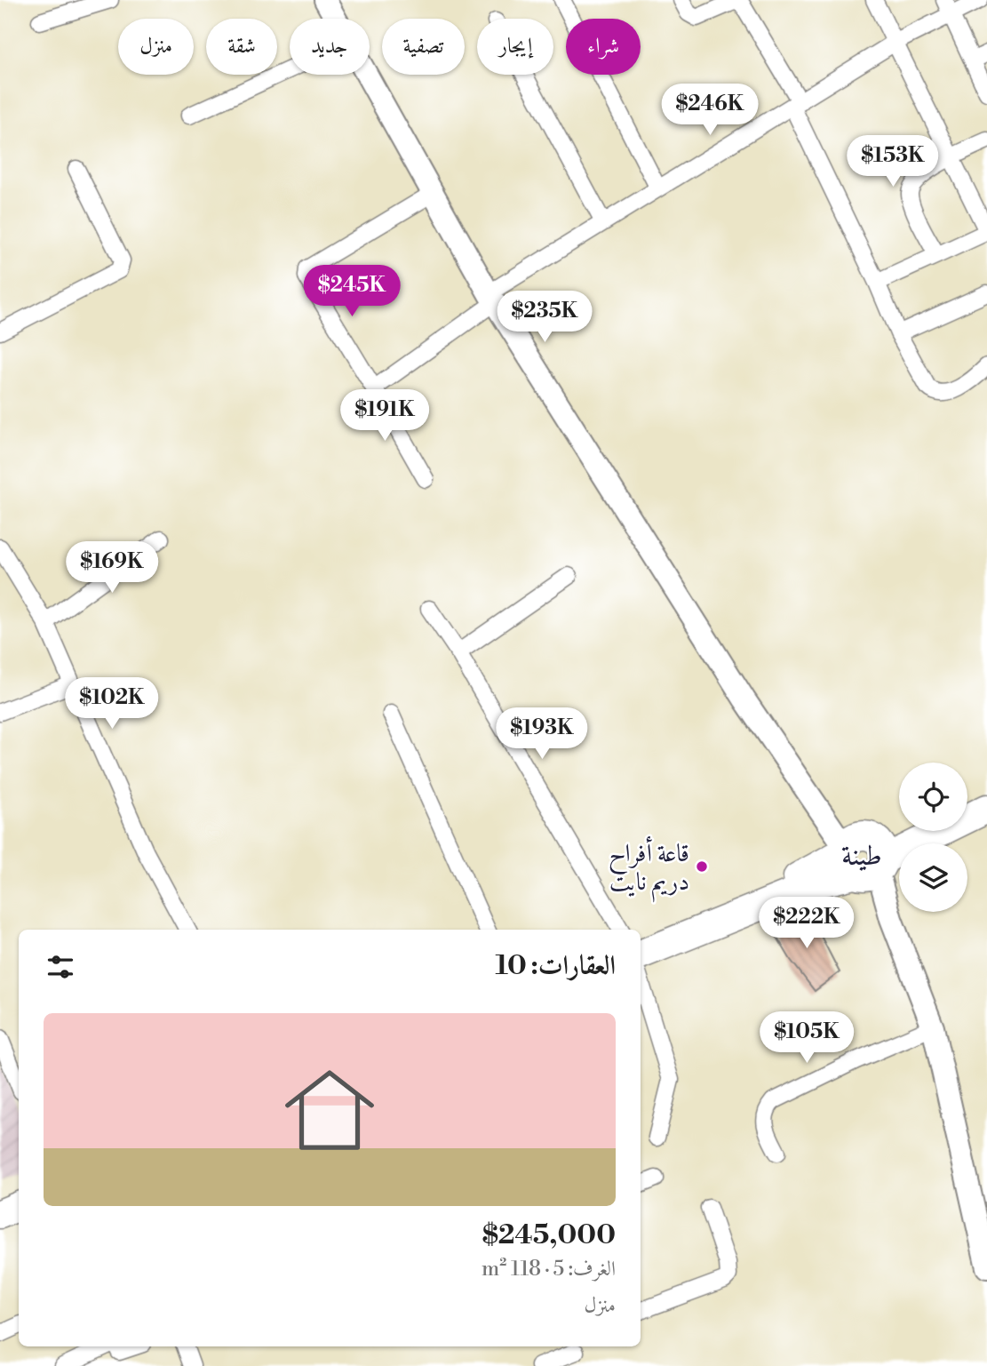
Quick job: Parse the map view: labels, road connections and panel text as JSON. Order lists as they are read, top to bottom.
{
  "districts": ["طينة"],
  "places": ["قاعة أفراح دريم نايت"],
  "page": {
    "chip": [
      "شراء",
      "إيجار",
      "تصفية",
      "جديد",
      "شقة",
      "منزل"
    ],
    "price": [
      "$246K",
      "$153K",
      "$245K",
      "$235K",
      "$191K",
      "$169K",
      "$102K",
      "$193K",
      "$222K",
      "$105K"
    ],
    "heading": "العقارات: 10",
    "list": [
      {
        "name": "$245,000",
        "note": "الغرف: 5 · 118 m² · منزل"
      }
    ]
  }
}
